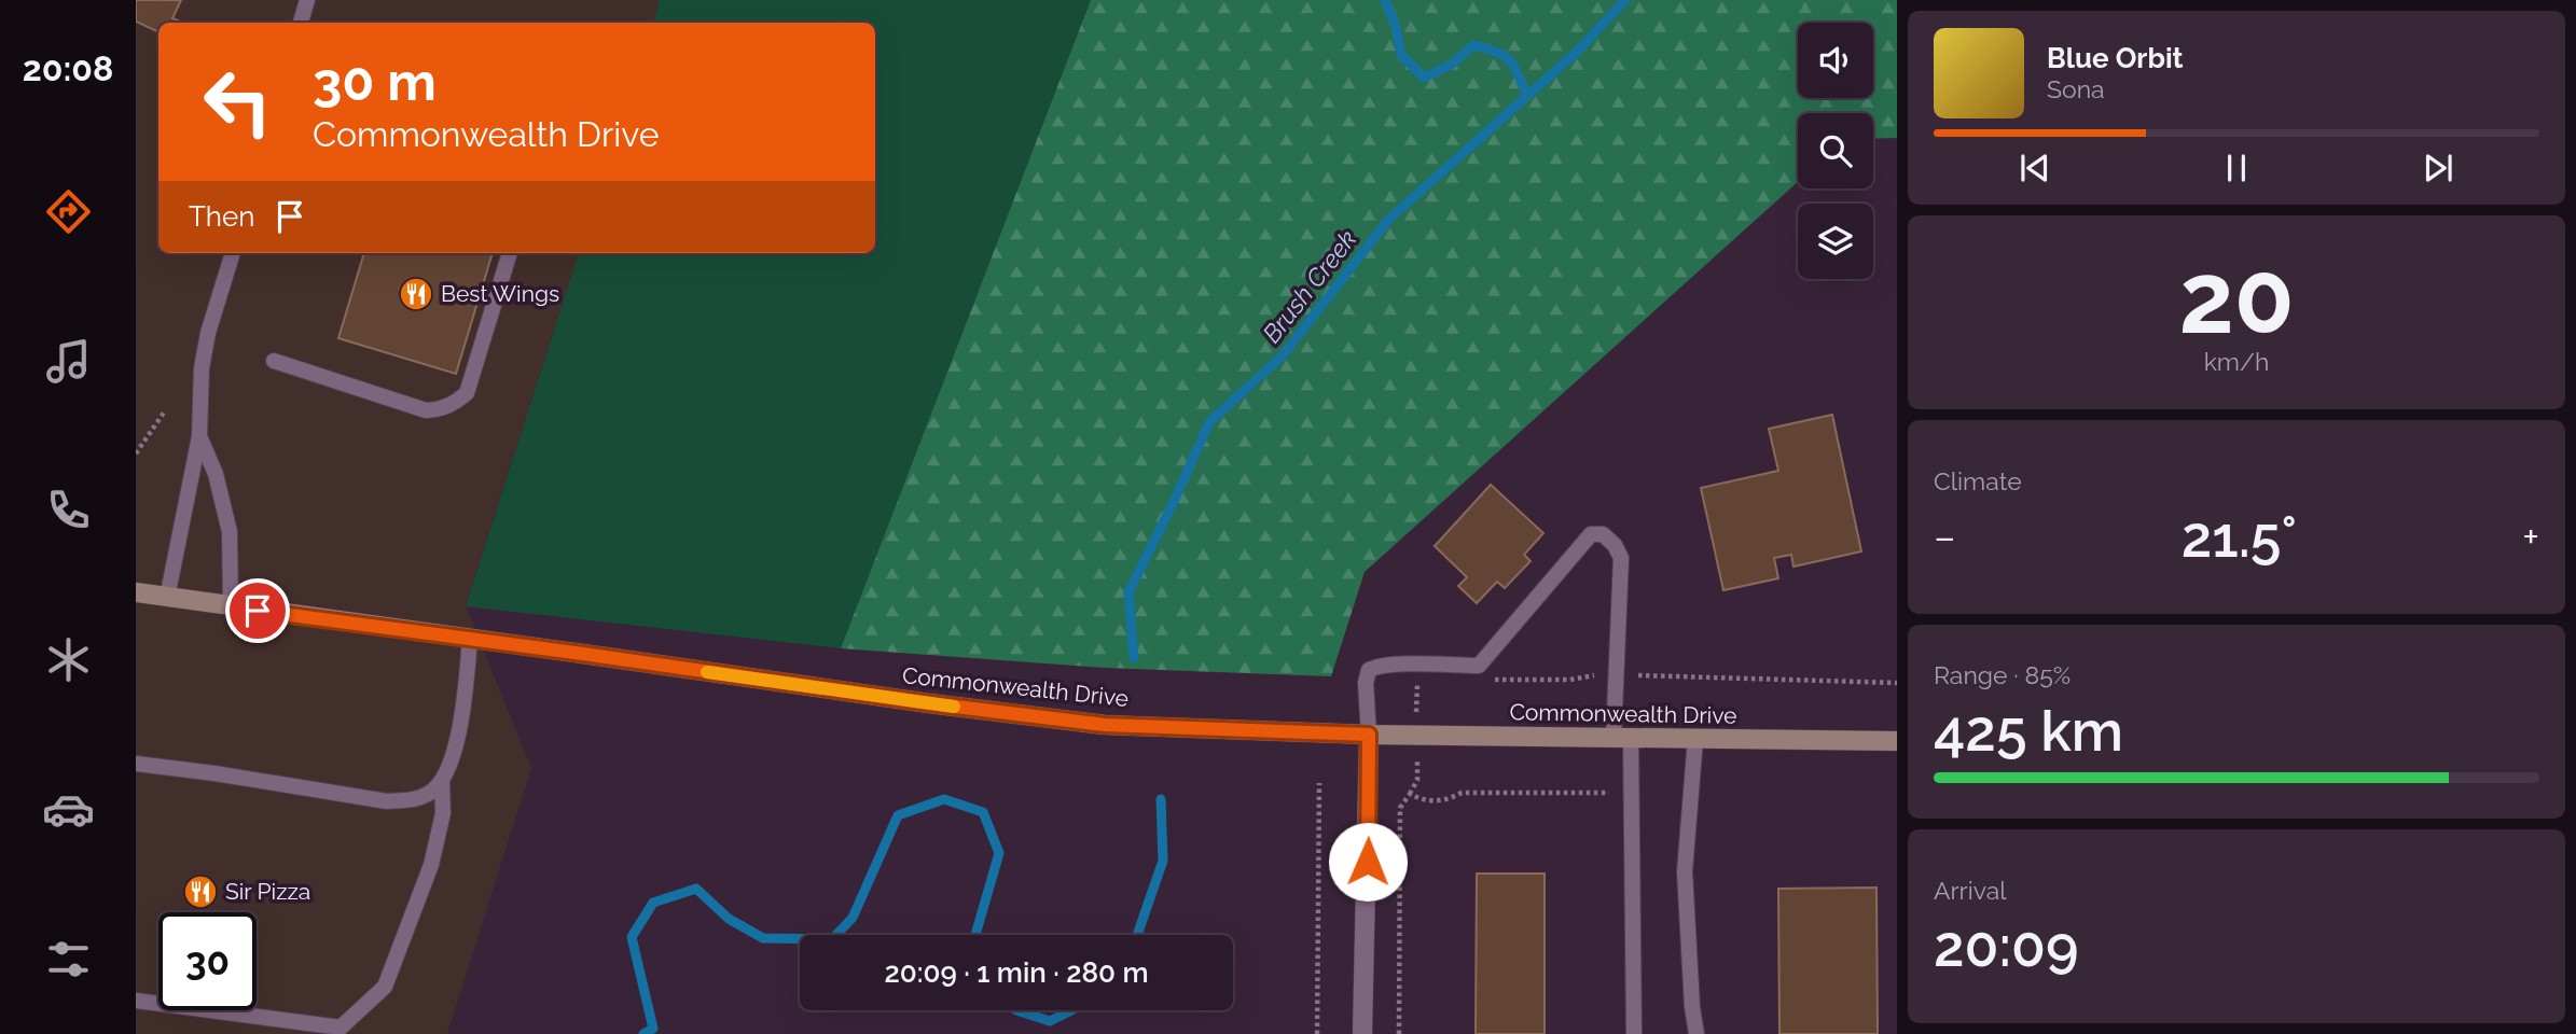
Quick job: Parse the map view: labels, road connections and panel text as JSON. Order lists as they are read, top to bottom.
{
  "streets": {
    "street": ["Commonwealth Drive"]
  },
  "water": ["Brush Creek"],
  "places": {
    "restaurant": ["Best Wings", "Sir Pizza"]
  },
  "page": {
    "tabs": "20:08",
    "turn": ["30 m", "Commonwealth Drive"],
    "song": ["Blue Orbit", "Sona"],
    "then": "Then",
    "tile": [
      ["20", "km/h"],
      "Climate",
      ["Range · 85%", "425 km"],
      ["Arrival", "20:09"]
    ],
    "heat": ["−", "21.5°", "+"],
    "limit": "30",
    "trip": "20:09 · 1 min · 280 m"
  }
}
